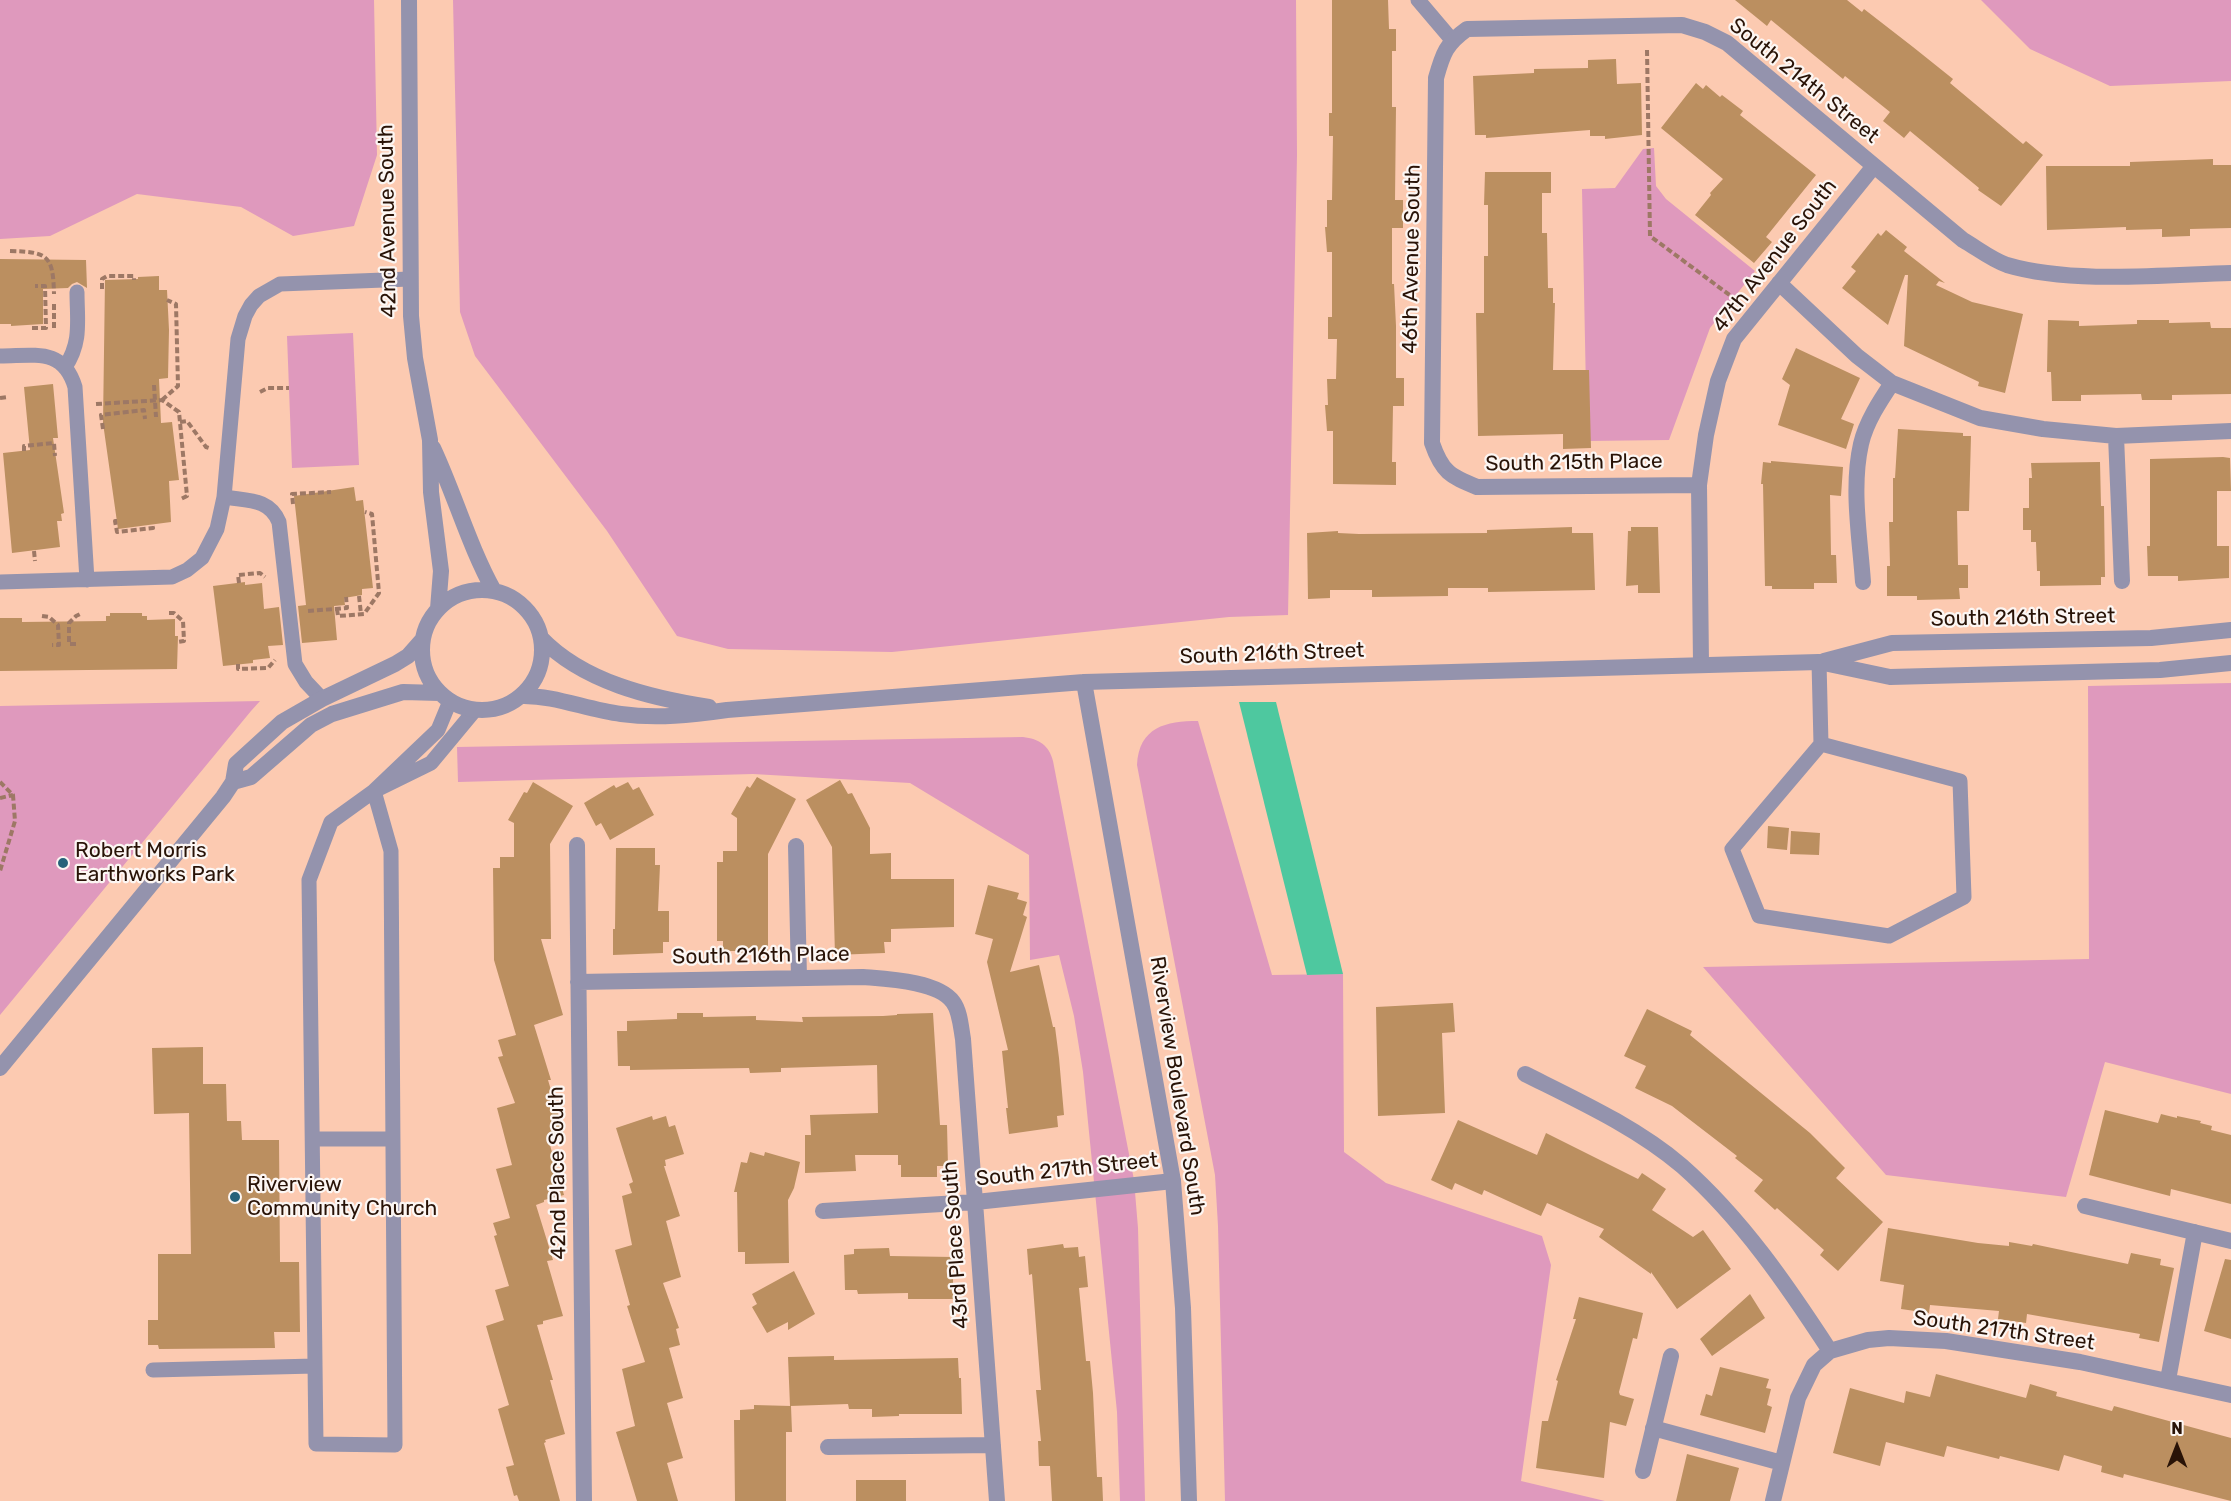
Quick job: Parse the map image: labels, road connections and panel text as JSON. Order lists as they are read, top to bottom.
{
  "streets": {
    "street": [
      "South 214th Street",
      "42nd Avenue South",
      "47th Avenue South",
      "46th Avenue South",
      "South 215th Place",
      "South 216th Street",
      "South 216th Place",
      "Riverview Boulevard South",
      "South 217th Street",
      "42nd Place South",
      "43rd Place South"
    ]
  },
  "crossings": [
    ["South 214th Street", "47th Avenue South"],
    ["South 214th Street", "46th Avenue South"],
    ["42nd Avenue South", "South 216th Street"],
    ["47th Avenue South", "South 215th Place"],
    ["47th Avenue South", "South 216th Street"],
    ["46th Avenue South", "South 215th Place"],
    ["South 216th Street", "Riverview Boulevard South"],
    ["South 216th Place", "42nd Place South"],
    ["South 216th Place", "43rd Place South"],
    ["Riverview Boulevard South", "South 217th Street"],
    ["South 217th Street", "43rd Place South"]
  ],
  "places": ["Robert Morris Earthworks Park", "Riverview Community Church"],
  "north": "top"
}
